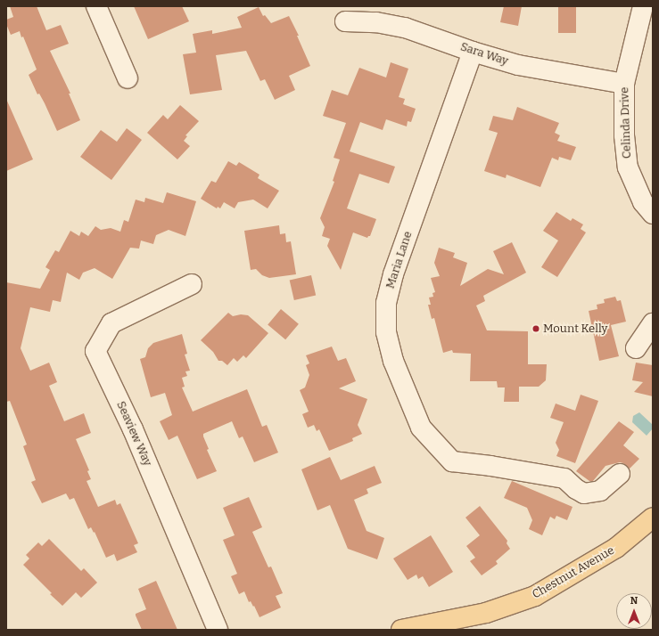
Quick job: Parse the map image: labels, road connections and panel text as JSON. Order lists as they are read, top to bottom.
{
  "streets": {
    "main road": ["Chestnut Avenue"],
    "street": [
      "Sara Way",
      "Celinda Drive",
      "Maria Lane",
      "Seaview Way"
    ]
  },
  "crossings": [
    ["Sara Way", "Celinda Drive"],
    ["Sara Way", "Maria Lane"]
  ],
  "places": ["Mount Kelly"],
  "north": "top"
}
